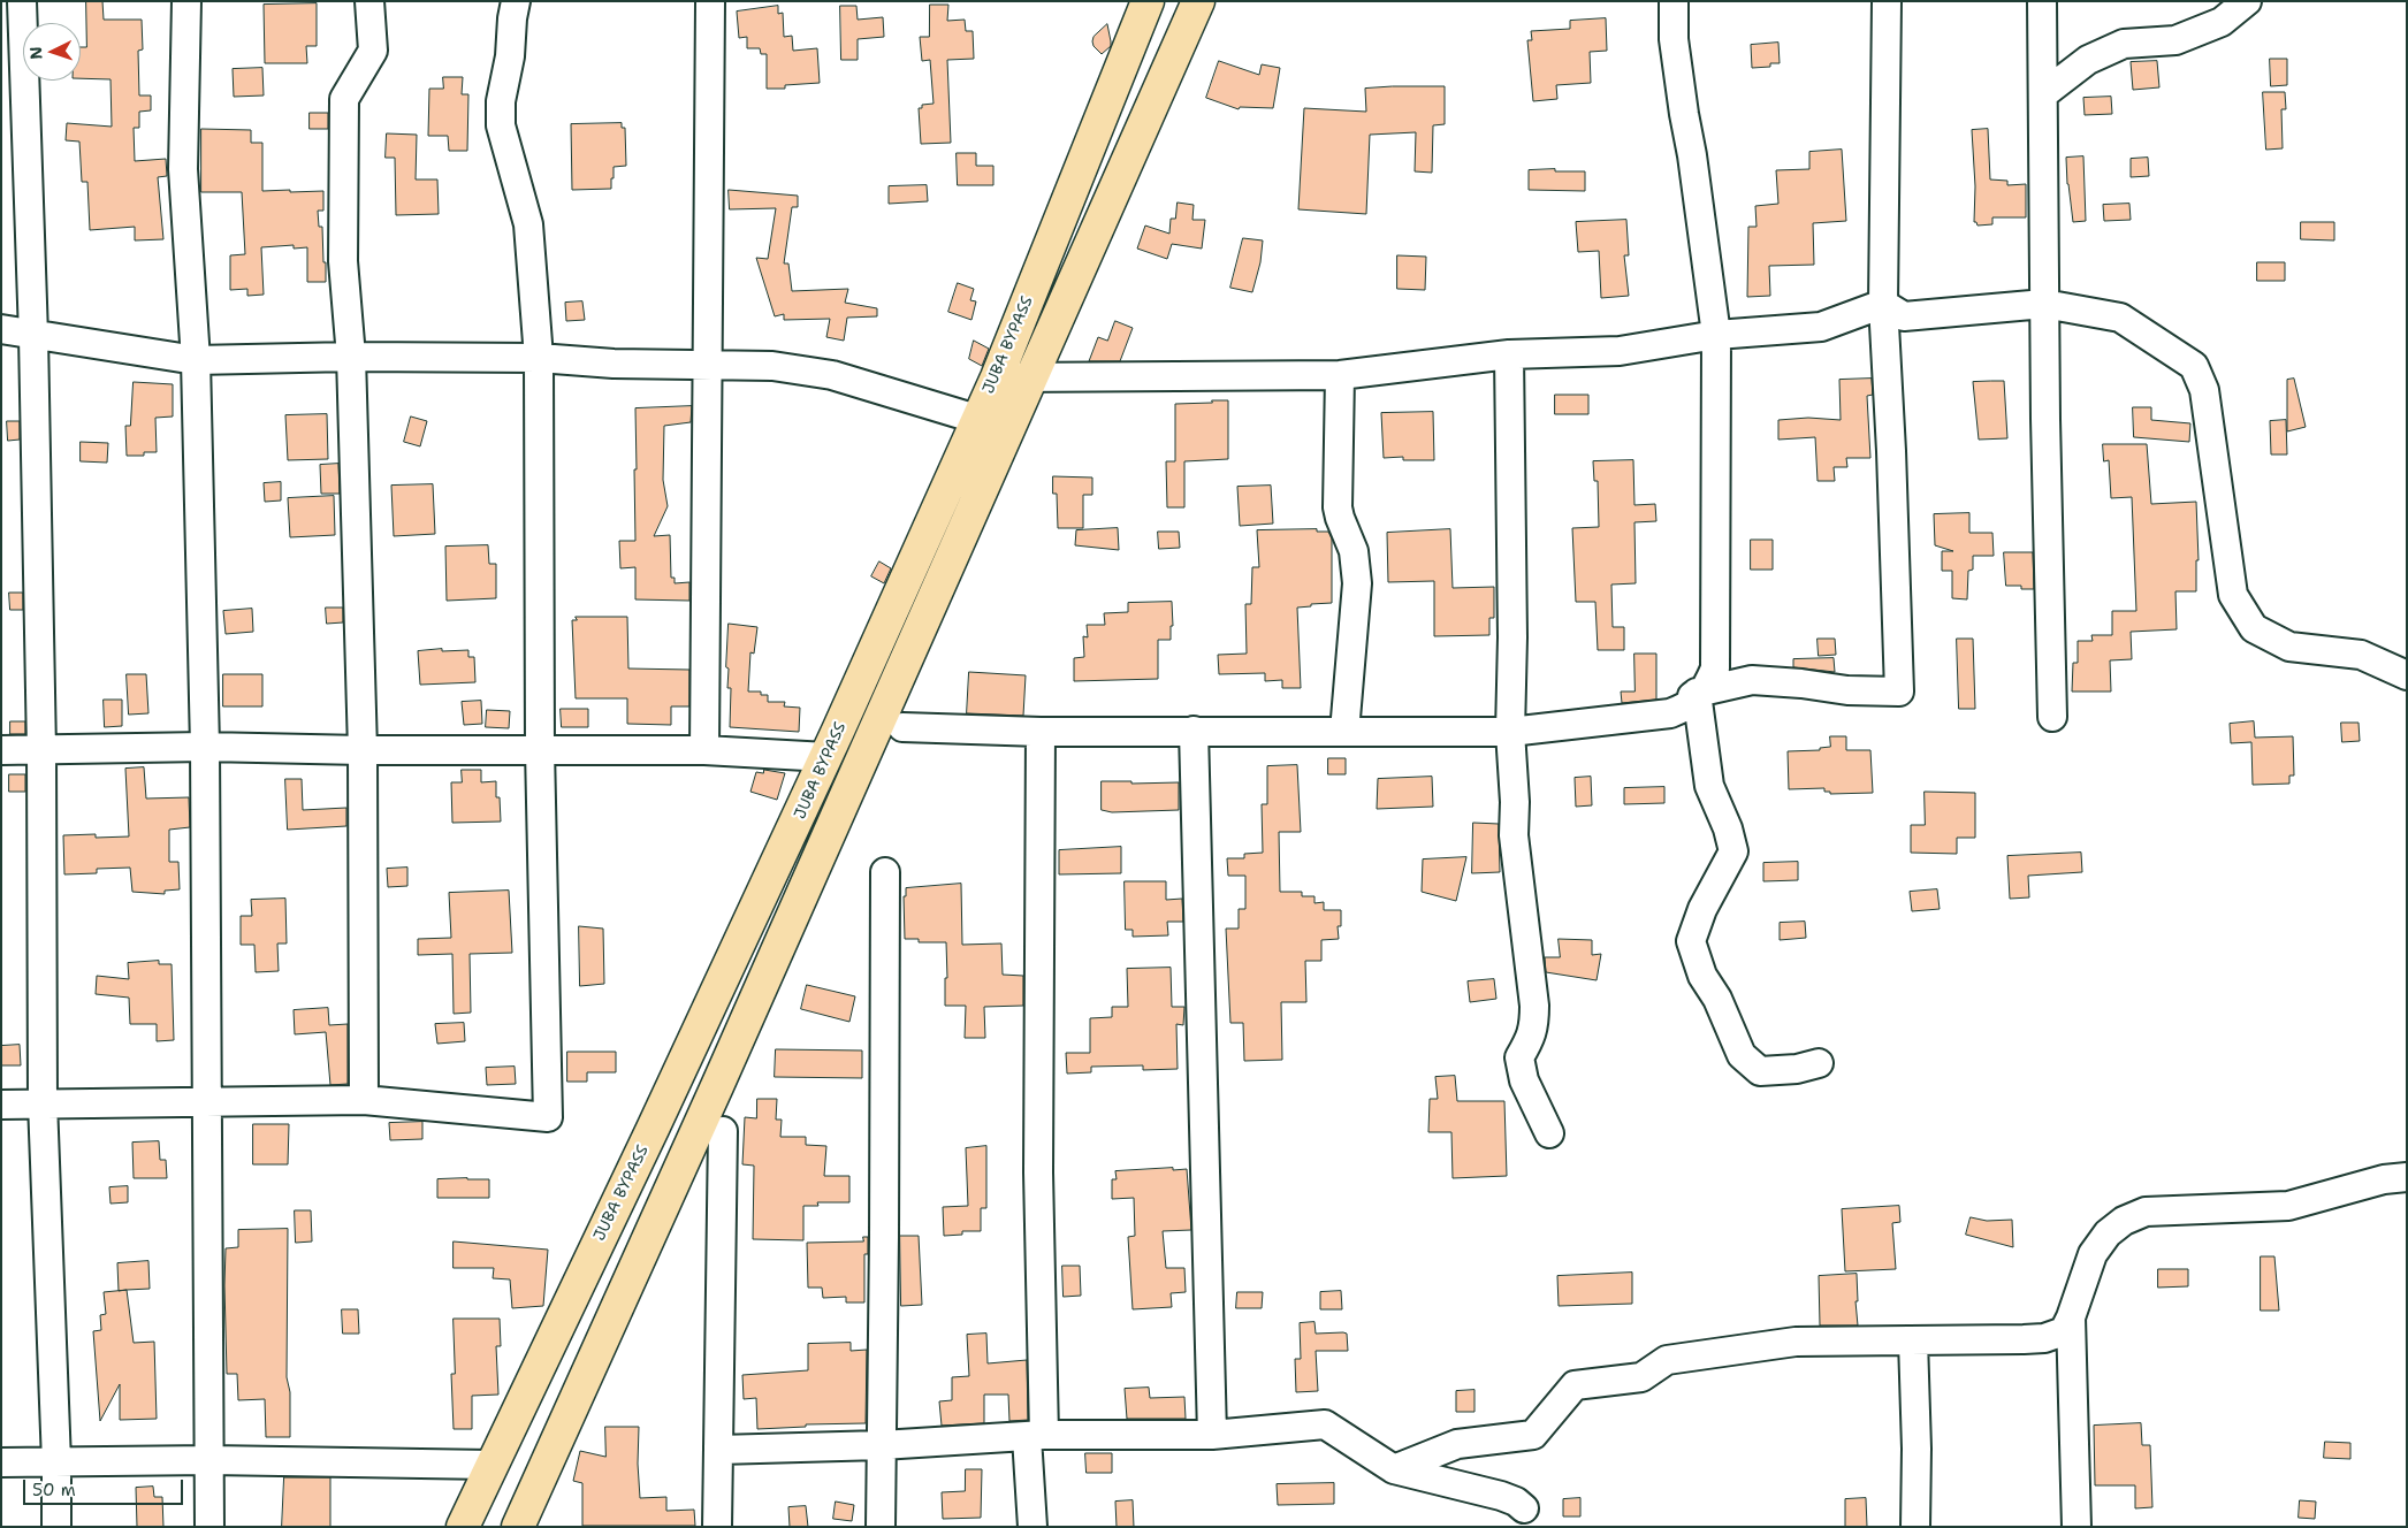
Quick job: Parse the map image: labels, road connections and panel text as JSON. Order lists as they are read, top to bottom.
{
  "streets": {
    "main road": ["JUBA BYPASS"]
  },
  "scale_bar": "50 m",
  "north": "left"
}
